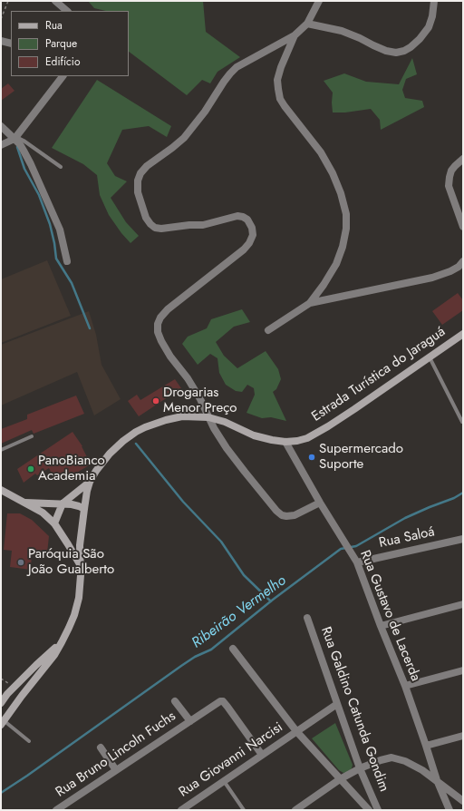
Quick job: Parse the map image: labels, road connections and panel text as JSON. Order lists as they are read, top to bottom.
{
  "streets": {
    "main road": ["Estrada Turística do Jaraguá"],
    "street": [
      "Rua Saloá",
      "Rua Gustavo de Lacerda",
      "Rua Galdino Catunda Gondim",
      "Rua Bruno Lincoln Fuchs",
      "Rua Giovanni Narcisi"
    ]
  },
  "crossings": [
    ["Estrada Turística do Jaraguá", "Rua Gustavo de Lacerda"],
    ["Rua Saloá", "Rua Gustavo de Lacerda"],
    ["Rua Galdino Catunda Gondim", "Rua Giovanni Narcisi"],
    ["Rua Bruno Lincoln Fuchs", "Rua Giovanni Narcisi"]
  ],
  "water": ["Ribeirão Vermelho"],
  "places": [
    "Drogarias Menor Preço",
    "Supermercado Suporte",
    "PanoBianco Academia",
    "Paróquia São João Gualberto"
  ],
  "legend": ["Rua", "Parque", "Edifício"]
}
